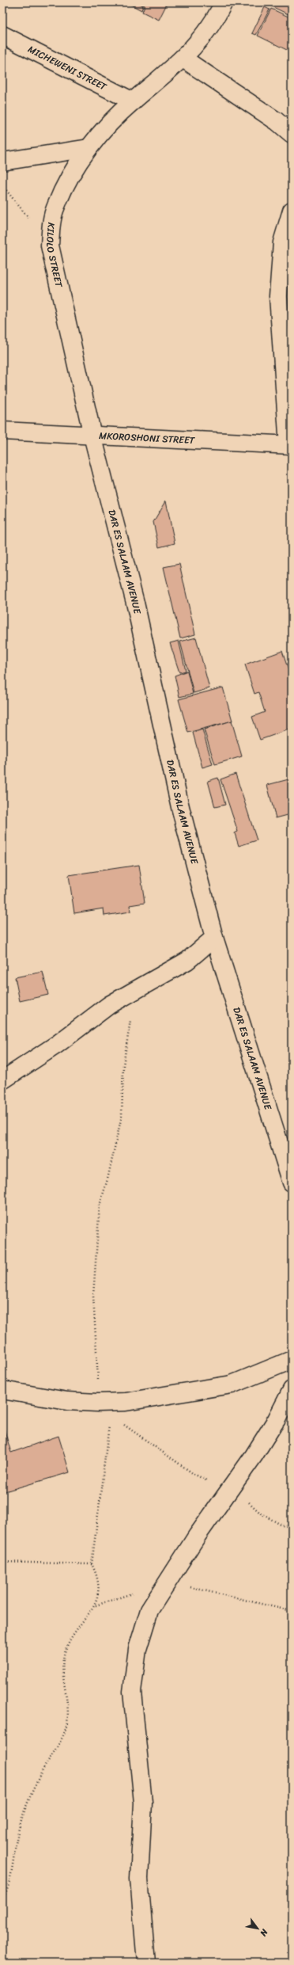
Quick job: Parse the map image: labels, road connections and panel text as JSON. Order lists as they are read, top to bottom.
{
  "streets": {
    "street": [
      "MICHEWENI STREET",
      "KILOLO STREET",
      "MKOROSHONI STREET",
      "DAR ES SALAAM AVENUE"
    ]
  },
  "crossings": [
    ["MICHEWENI STREET", "KILOLO STREET"],
    ["KILOLO STREET", "MKOROSHONI STREET"],
    ["KILOLO STREET", "DAR ES SALAAM AVENUE"],
    ["MKOROSHONI STREET", "DAR ES SALAAM AVENUE"]
  ],
  "north": "bottom right"
}
